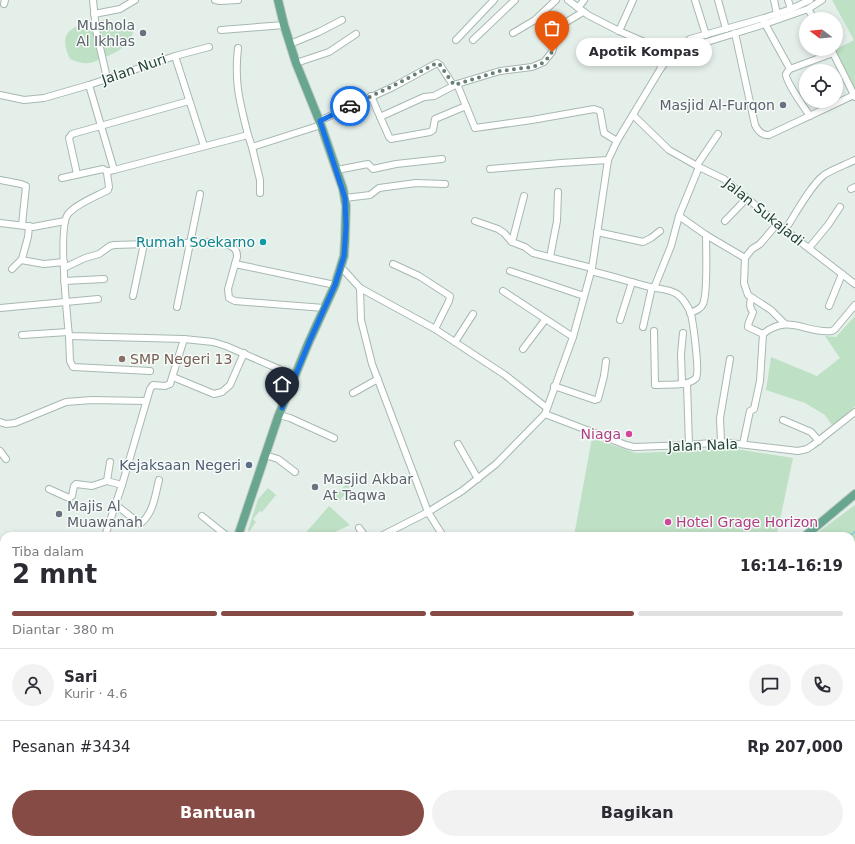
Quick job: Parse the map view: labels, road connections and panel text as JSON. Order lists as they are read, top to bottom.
{
  "streets": {
    "street": ["Jalan Nuri", "Jalan Sukajadi", "Jalan Nala"]
  },
  "places": [
    "Mushola Al Ikhlas",
    "Apotik Kompas",
    "Masjid Al-Furqon",
    "Rumah Soekarno",
    "SMP Negeri 13",
    "Niaga",
    "Kejaksaan Negeri",
    "Masjid Akbar At Taqwa",
    "Majis Al Muawanah",
    "Hotel Grage Horizon"
  ],
  "north": "left",
  "page": {
    "bubble": "Apotik Kompas",
    "heading": ["2 mnt", "Tiba dalam", "16:14–16:19"],
    "panel": [
      "Sari",
      "Kurir · 4.6",
      "Pesanan #3434",
      "Rp 207,000"
    ],
    "bar": "Diantar · 380 m",
    "buttons": ["Bantuan", "Bagikan"]
  }
}
